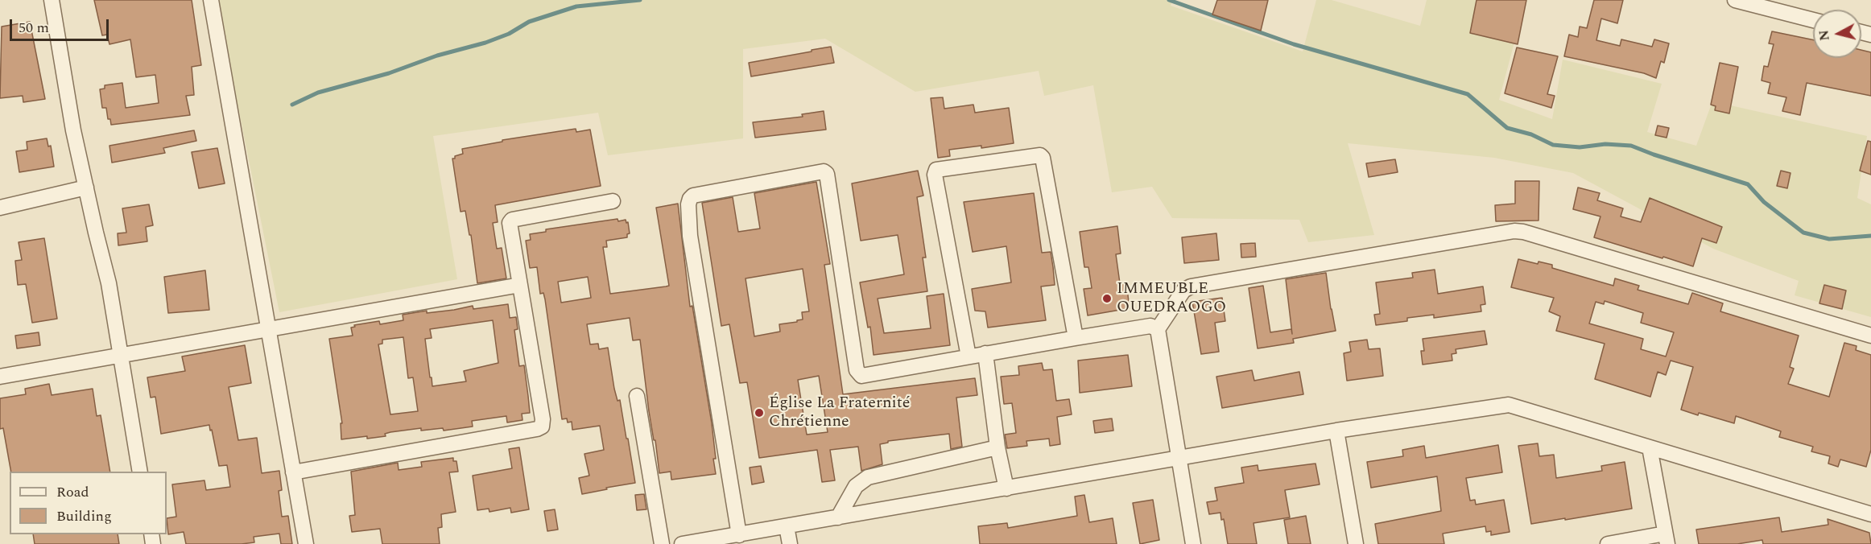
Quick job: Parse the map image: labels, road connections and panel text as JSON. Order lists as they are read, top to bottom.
{
  "places": ["IMMEUBLE OUEDRAOGO", "Église La Fraternité Chrétienne"],
  "legend": ["Road", "Building"],
  "scale_bar": "50 m",
  "north": "left"
}
